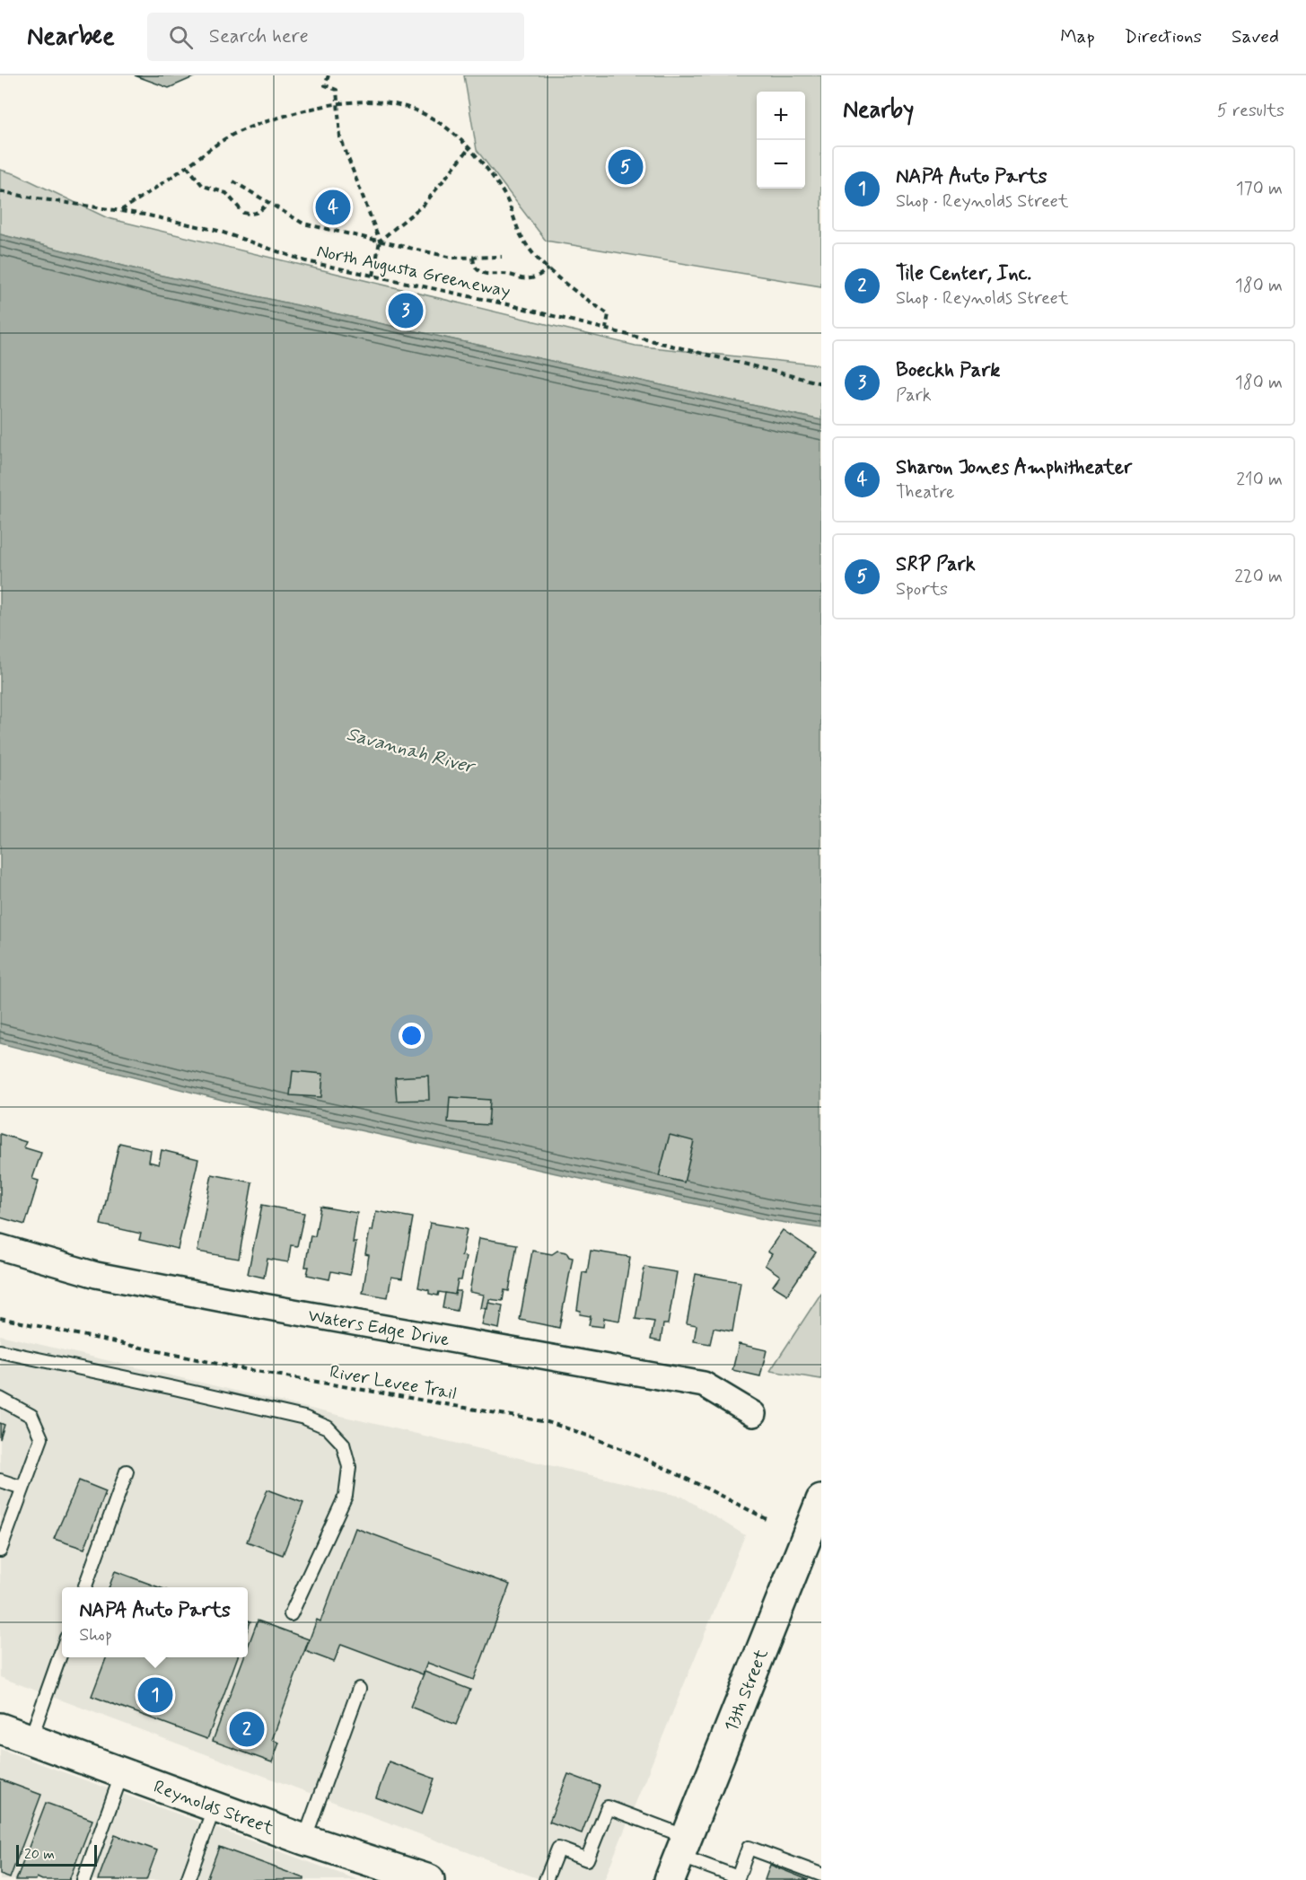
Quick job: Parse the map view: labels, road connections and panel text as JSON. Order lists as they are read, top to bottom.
{
  "streets": {
    "main road": ["13th Street", "Reynolds Street"],
    "street": ["Waters Edge Drive"],
    "path": ["North Augusta Greeneway", "River Levee Trail"]
  },
  "water": ["Savannah River"],
  "scale_bar": "20 m",
  "page": {
    "header": "Nearbee",
    "search": "Search here",
    "nav": ["Map", "Directions", "Saved"],
    "heading": ["Nearby", "5 results"],
    "map_buttons": ["+", "−"],
    "list": [
      {
        "mark": "1",
        "name": "NAPA Auto Parts",
        "note": "Shop · Reynolds Street",
        "value": "170 m"
      },
      {
        "mark": "2",
        "name": "Tile Center, Inc.",
        "note": "Shop · Reynolds Street",
        "value": "180 m"
      },
      {
        "mark": "3",
        "name": "Boeckh Park",
        "note": "Park",
        "value": "180 m"
      },
      {
        "mark": "4",
        "name": "Sharon Jones Amphitheater",
        "note": "Theatre",
        "value": "210 m"
      },
      {
        "mark": "5",
        "name": "SRP Park",
        "note": "Sports",
        "value": "220 m"
      }
    ],
    "pins": [
      "5",
      "4",
      "3",
      "1",
      "2"
    ],
    "popup": ["NAPA Auto Parts", "Shop"],
    "scale": "20 m"
  }
}
